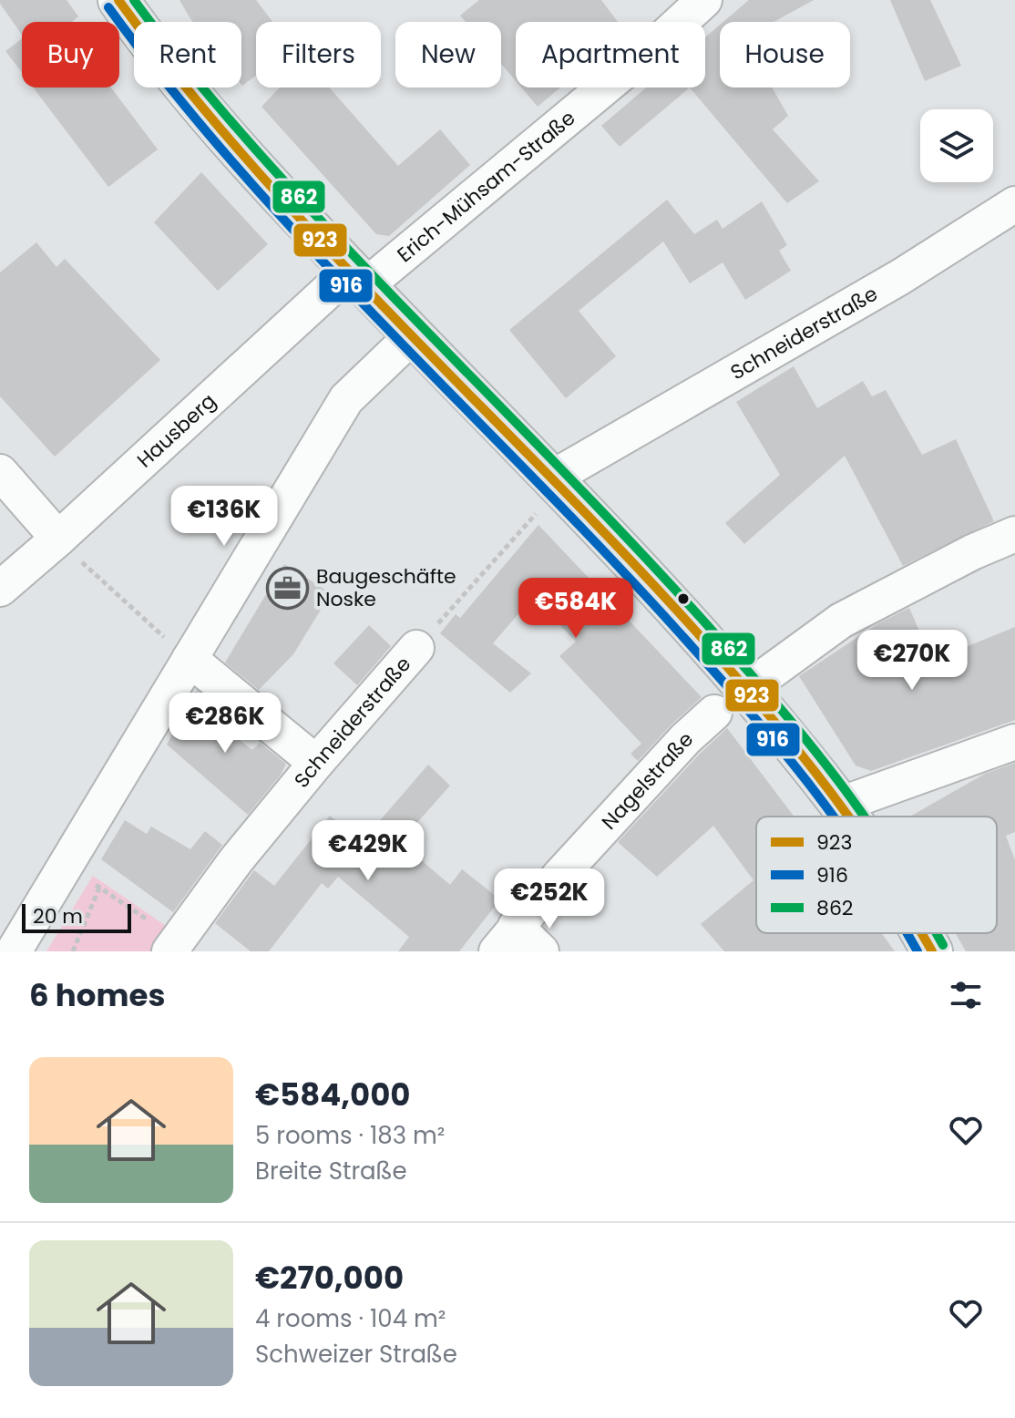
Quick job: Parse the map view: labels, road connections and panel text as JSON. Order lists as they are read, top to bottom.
{
  "streets": {
    "street": [
      "Erich-Mühsam-Straße",
      "Schneiderstraße",
      "Hausberg",
      "Nagelstraße"
    ]
  },
  "crossings": [
    ["Erich-Mühsam-Straße", "Hausberg"]
  ],
  "places": {
    "office": ["Baugeschäfte Noske"]
  },
  "lines": ["transit line 923", "transit line 862", "transit line 916"],
  "legend": ["923", "916", "862"],
  "scale_bar": "20 m",
  "page": {
    "chip": [
      "Buy",
      "Rent",
      "Filters",
      "New",
      "Apartment",
      "House"
    ],
    "price": [
      "€136K",
      "€584K",
      "€270K",
      "€286K",
      "€429K",
      "€252K"
    ],
    "scale": "20 m",
    "heading": "6 homes",
    "list": [
      {
        "name": "€584,000",
        "note": "5 rooms · 183 m² · Breite Straße"
      },
      {
        "name": "€270,000",
        "note": "4 rooms · 104 m² · Schweizer Straße"
      }
    ]
  }
}
